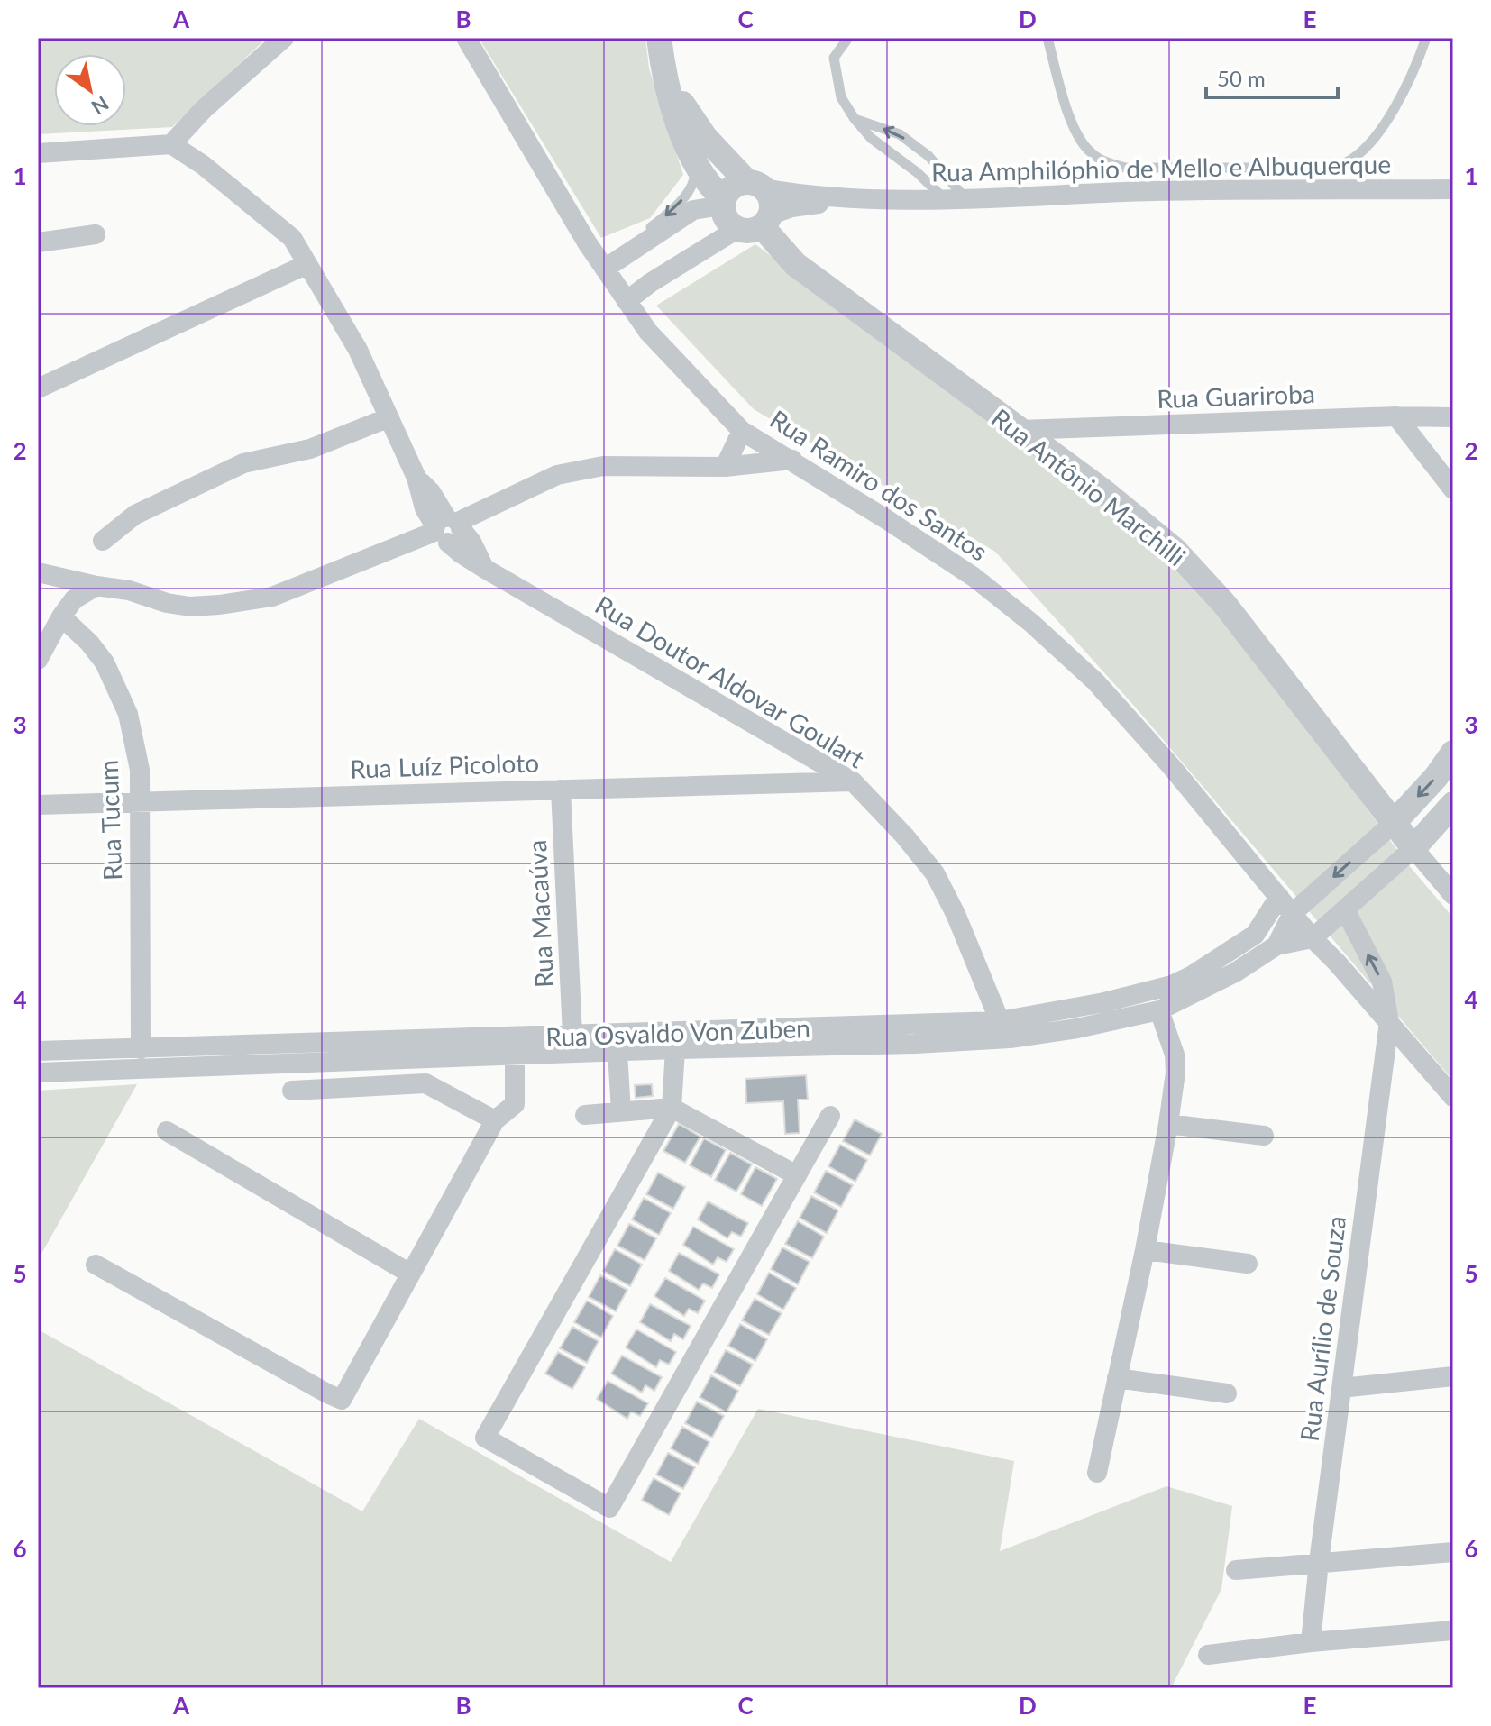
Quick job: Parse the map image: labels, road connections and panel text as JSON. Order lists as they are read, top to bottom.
{
  "streets": {
    "street": [
      "Rua Amphilóphio de Mello e Albuquerque",
      "Rua Guariroba",
      "Rua Ramiro dos Santos",
      "Rua Antônio Marchilli",
      "Rua Doutor Aldovar Goulart",
      "Rua Luíz Picoloto",
      "Rua Tucum",
      "Rua Macaúva",
      "Rua Osvaldo Von Zuben",
      "Rua Aurílio de Souza"
    ]
  },
  "crossings": [
    ["Rua Amphilóphio de Mello e Albuquerque", "Rua Ramiro dos Santos"],
    ["Rua Amphilóphio de Mello e Albuquerque", "Rua Antônio Marchilli"],
    ["Rua Guariroba", "Rua Antônio Marchilli"],
    ["Rua Ramiro dos Santos", "Rua Osvaldo Von Zuben"],
    ["Rua Ramiro dos Santos", "Rua Aurílio de Souza"],
    ["Rua Doutor Aldovar Goulart", "Rua Luíz Picoloto"],
    ["Rua Doutor Aldovar Goulart", "Rua Osvaldo Von Zuben"],
    ["Rua Luíz Picoloto", "Rua Tucum"],
    ["Rua Luíz Picoloto", "Rua Macaúva"],
    ["Rua Tucum", "Rua Osvaldo Von Zuben"],
    ["Rua Macaúva", "Rua Osvaldo Von Zuben"]
  ],
  "scale_bar": "50 m",
  "north": "bottom right",
  "grid": {
    "columns": [
      "A",
      "B",
      "C",
      "D",
      "E"
    ],
    "rows": [
      "1",
      "2",
      "3",
      "4",
      "5",
      "6"
    ]
  }
}
